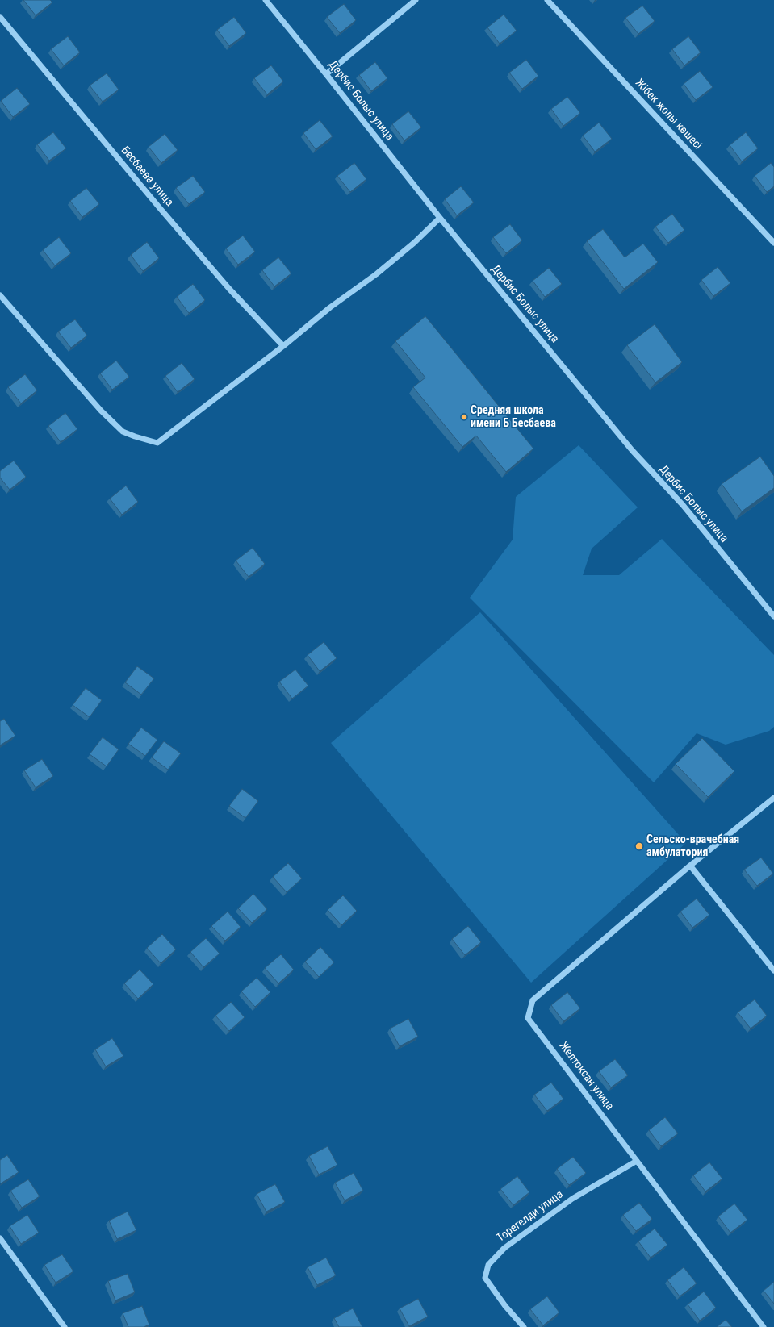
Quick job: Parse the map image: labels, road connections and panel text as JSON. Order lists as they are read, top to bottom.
{
  "streets": {
    "street": [
      "Дербис Болыс улица",
      "Жібек жолы көшесі",
      "Бесбаева улица",
      "Желтоксан улица",
      "Торегелди улица"
    ]
  },
  "crossings": [
    ["Желтоксан улица", "Торегелди улица"]
  ],
  "places": ["Средняя школа имени Б Бесбаева", "Сельско-врачебная амбулатория"]
}
